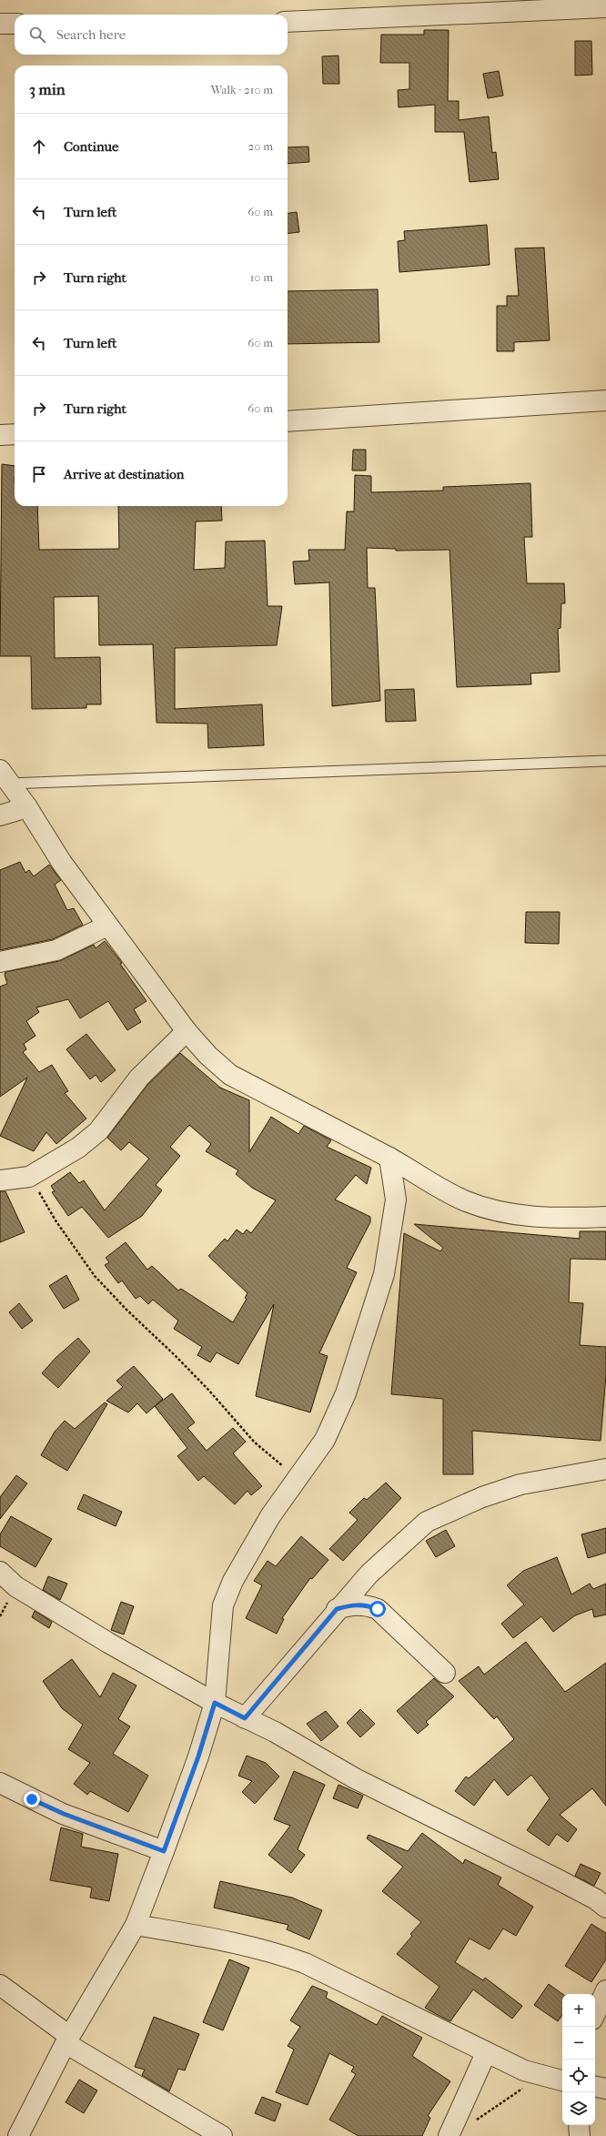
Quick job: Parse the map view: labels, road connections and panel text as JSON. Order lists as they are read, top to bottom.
{
  "page": {
    "search": "Search here",
    "heading": ["3 min", "Walk · 210 m"],
    "list": [
      ["Continue", "20 m"],
      ["Turn left", "60 m"],
      ["Turn right", "10 m"],
      ["Turn left", "60 m"],
      ["Turn right", "60 m"],
      "Arrive at destination"
    ],
    "map_buttons": ["+", "−"]
  }
}
